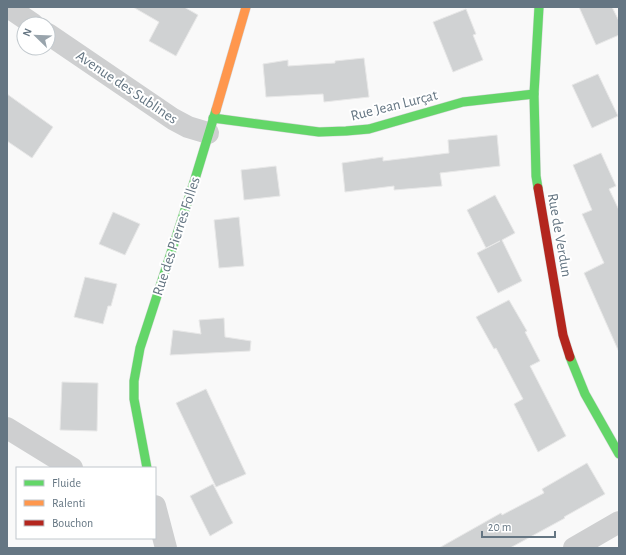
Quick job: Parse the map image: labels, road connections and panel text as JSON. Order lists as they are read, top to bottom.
{
  "streets": {
    "street": [
      "Avenue des Sublines",
      "Rue Jean Lurçat",
      "Rue de Verdun",
      "Rue des Pierres Folles"
    ]
  },
  "crossings": [
    ["Avenue des Sublines", "Rue Jean Lurçat"],
    ["Avenue des Sublines", "Rue des Pierres Folles"],
    ["Rue Jean Lurçat", "Rue de Verdun"],
    ["Rue Jean Lurçat", "Rue des Pierres Folles"]
  ],
  "legend": ["Fluide", "Ralenti", "Bouchon"],
  "scale_bar": "20 m",
  "north": "top left"
}
